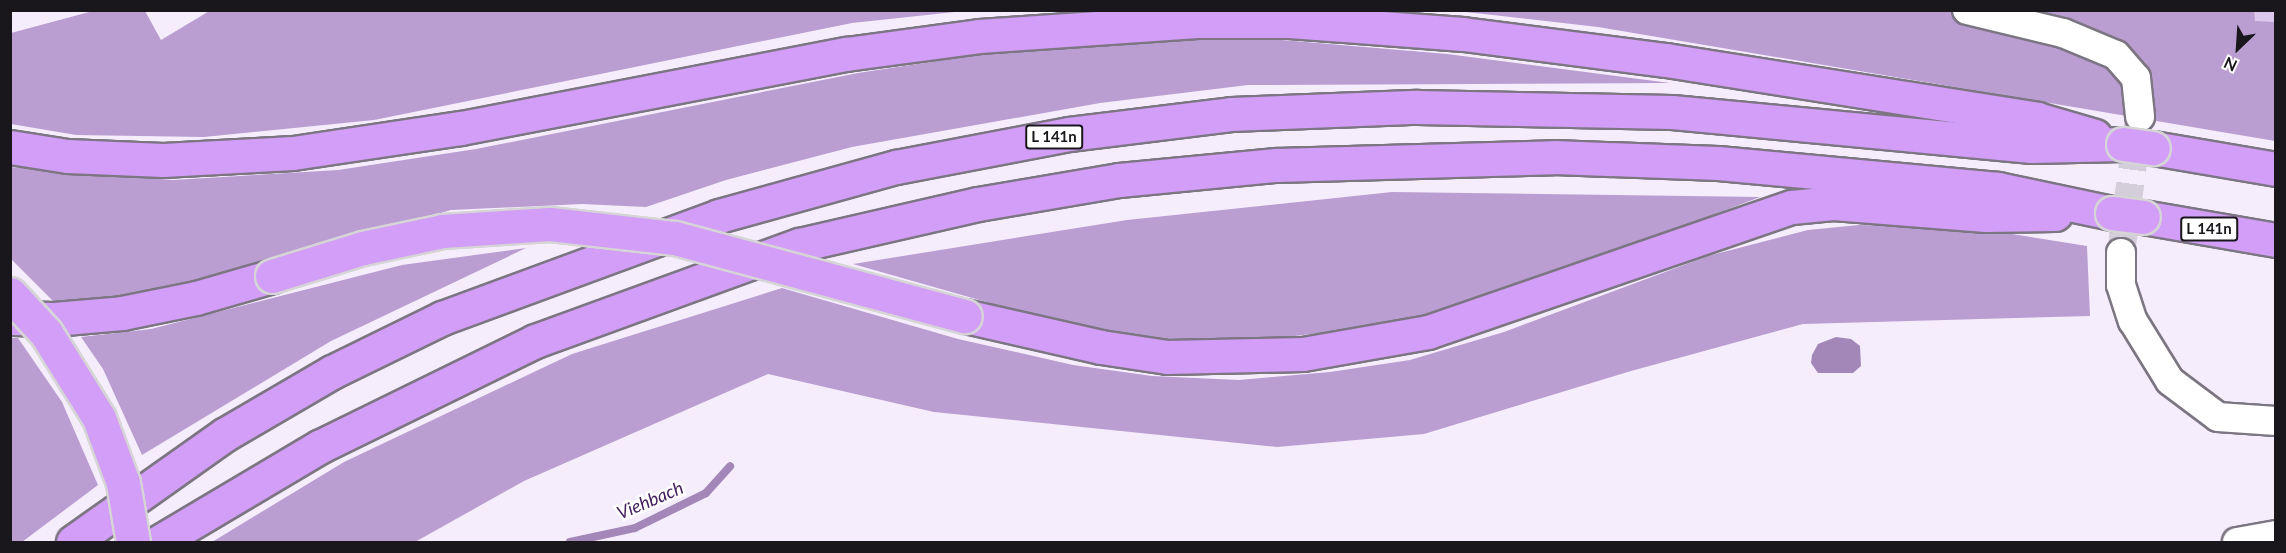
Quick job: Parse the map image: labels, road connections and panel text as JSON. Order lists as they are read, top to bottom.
{
  "streets": {
    "highway": ["L 141n"]
  },
  "water": ["Viehbach"],
  "north": "bottom left"
}
